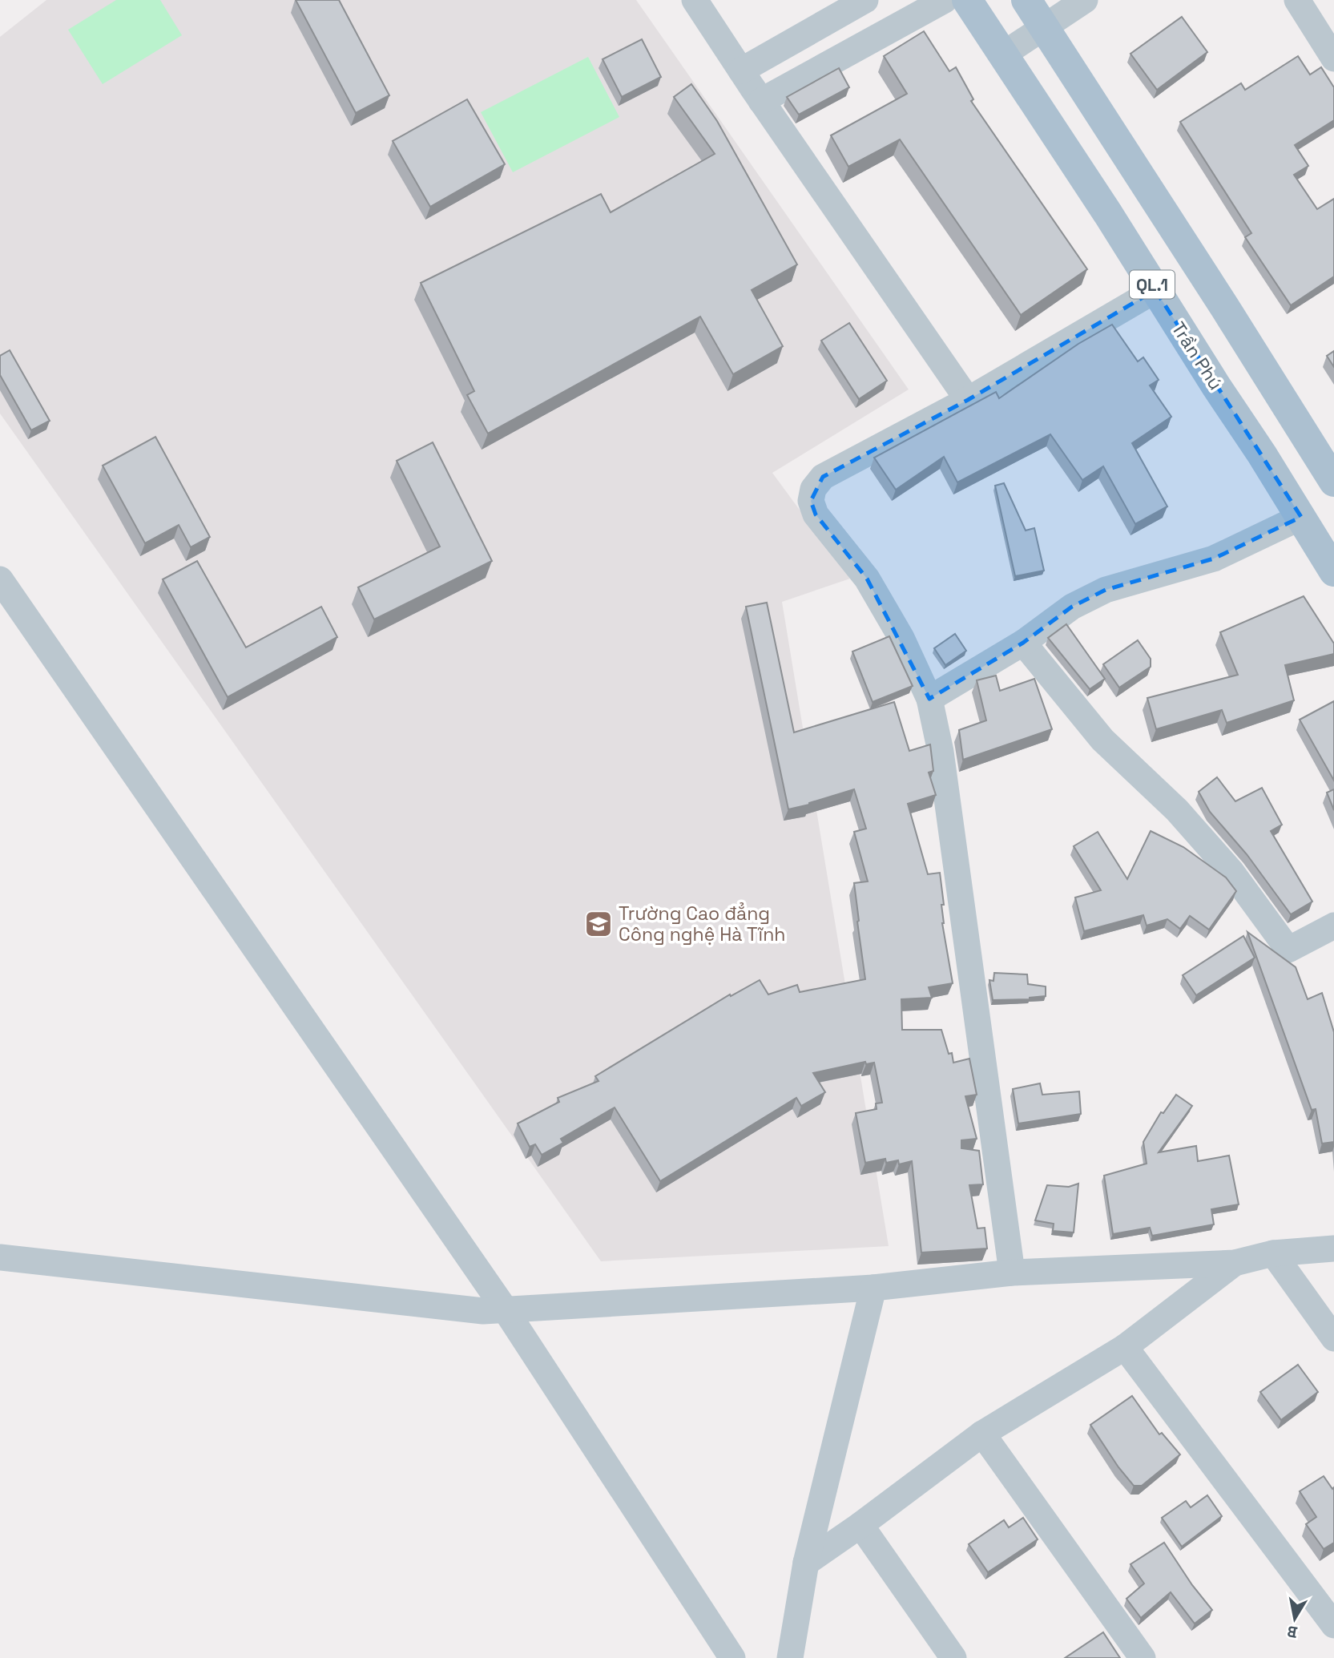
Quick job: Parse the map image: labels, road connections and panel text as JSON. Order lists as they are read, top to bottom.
{
  "streets": {
    "main road": ["QL.1", "Trần Phú"]
  },
  "places": {
    "school or university": ["Trường Cao đẳng Công nghệ Hà Tĩnh"]
  },
  "north": "bottom"
}
